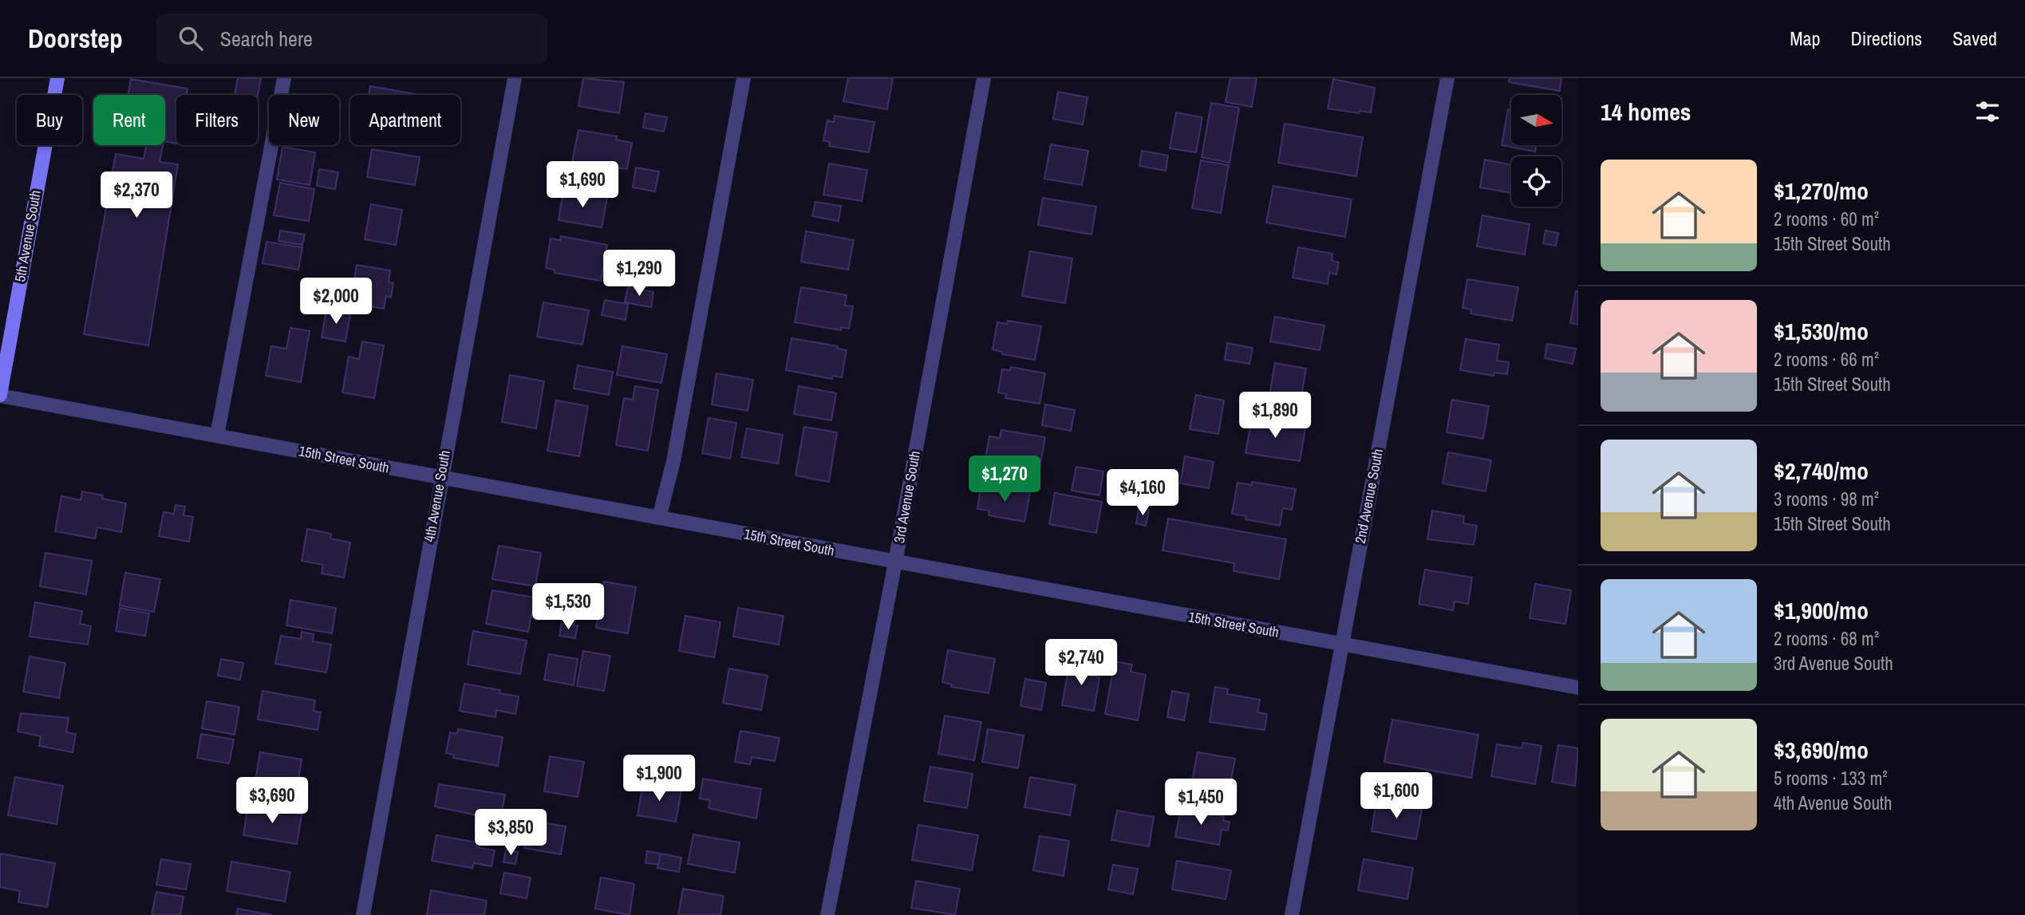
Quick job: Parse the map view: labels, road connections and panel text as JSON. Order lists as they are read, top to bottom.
{
  "streets": {
    "street": [
      "5th Avenue South",
      "15th Street South",
      "4th Avenue South",
      "2nd Avenue South",
      "3rd Avenue South"
    ]
  },
  "crossings": [
    ["5th Avenue South", "15th Street South"],
    ["15th Street South", "4th Avenue South"],
    ["15th Street South", "2nd Avenue South"],
    ["15th Street South", "3rd Avenue South"]
  ],
  "north": "right",
  "page": {
    "header": "Doorstep",
    "search": "Search here",
    "nav": ["Map", "Directions", "Saved"],
    "heading": "14 homes",
    "chip": [
      "Buy",
      "Rent",
      "Filters",
      "New",
      "Apartment"
    ],
    "list": [
      {
        "name": "$1,270/mo",
        "note": "2 rooms · 60 m² · 15th Street South"
      },
      {
        "name": "$1,530/mo",
        "note": "2 rooms · 66 m² · 15th Street South"
      },
      {
        "name": "$2,740/mo",
        "note": "3 rooms · 98 m² · 15th Street South"
      },
      {
        "name": "$1,900/mo",
        "note": "2 rooms · 68 m² · 3rd Avenue South"
      },
      {
        "name": "$3,690/mo",
        "note": "5 rooms · 133 m² · 4th Avenue South"
      }
    ],
    "price": [
      "$1,690",
      "$2,370",
      "$1,290",
      "$2,000",
      "$1,890",
      "$1,270",
      "$4,160",
      "$1,530",
      "$2,740",
      "$1,900",
      "$1,600",
      "$3,690",
      "$1,450",
      "$3,850"
    ]
  }
}
